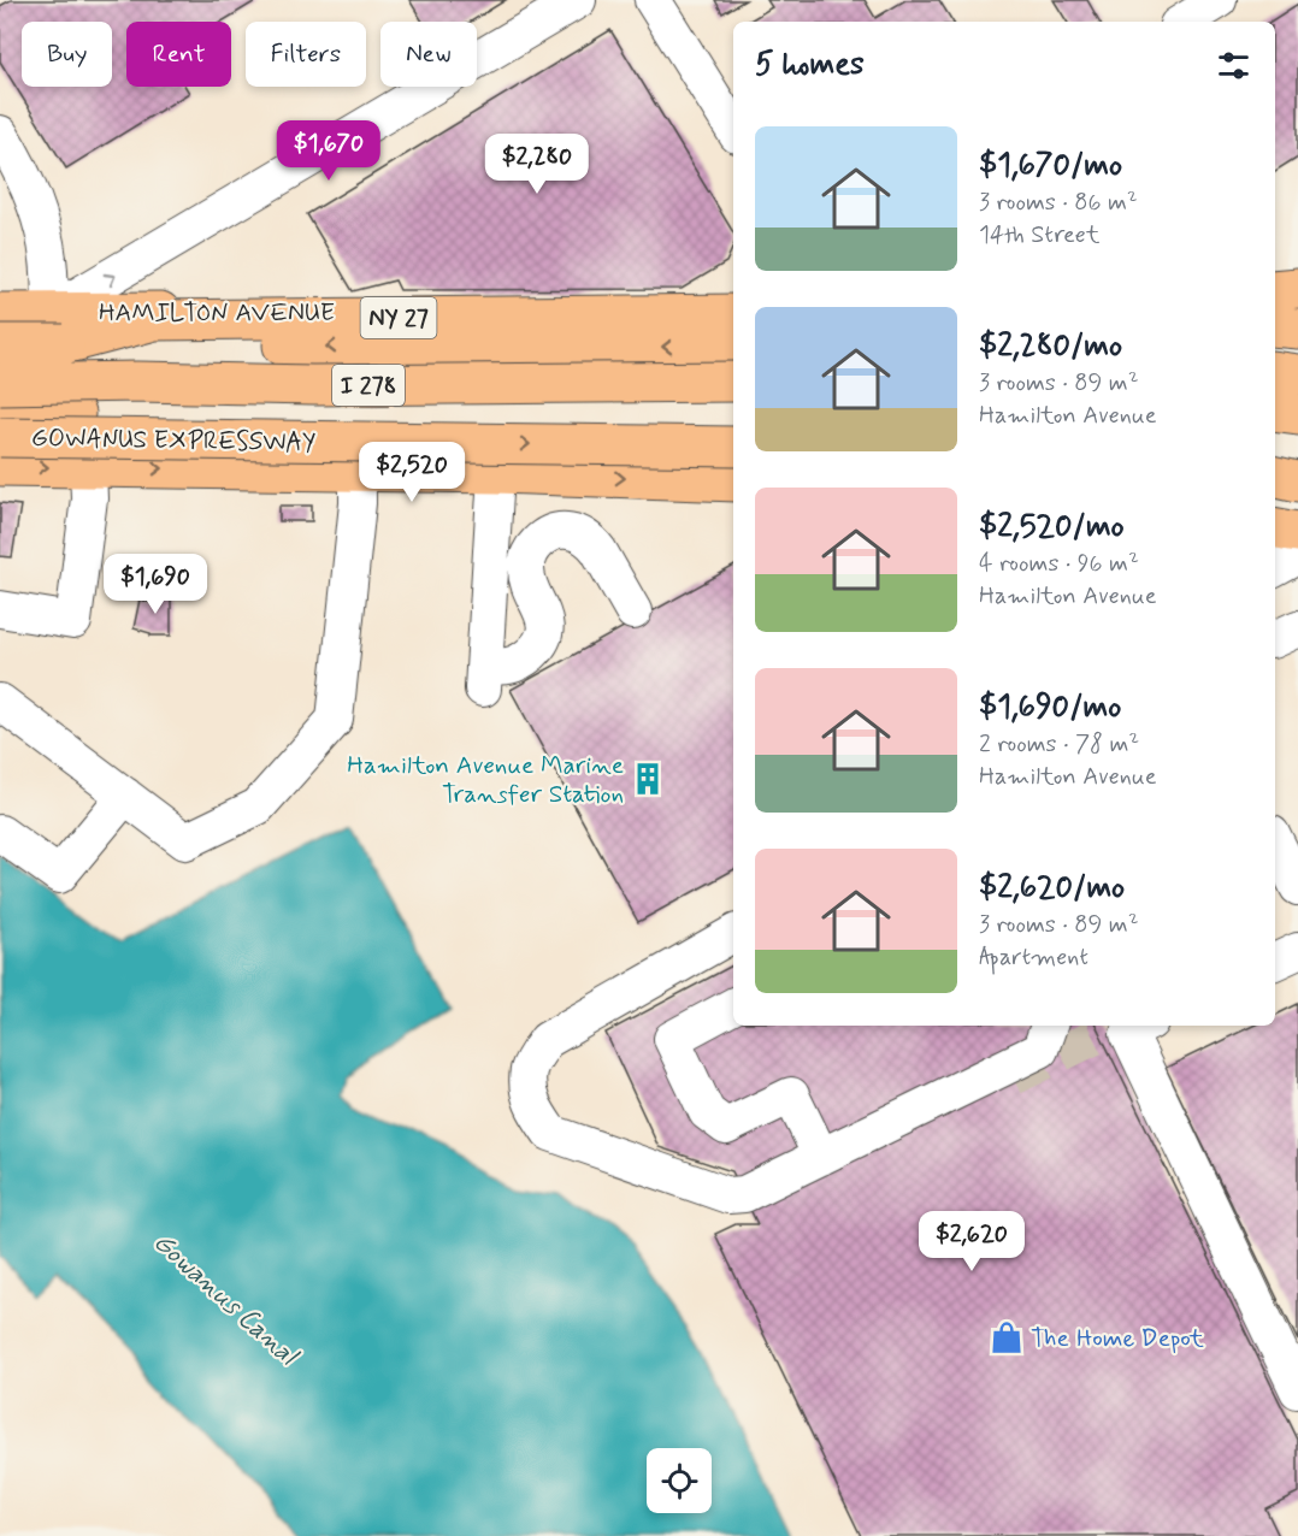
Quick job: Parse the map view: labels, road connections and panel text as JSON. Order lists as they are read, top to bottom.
{
  "streets": {
    "main road": ["NY 27", "I 278", "GOWANUS EXPRESSWAY"]
  },
  "crossings": [
    ["NY 27", "I 278"]
  ],
  "water": ["Gowanus Canal"],
  "places": {
    "building": ["Hamilton Avenue Marine Transfer Station"],
    "shop": ["The Home Depot"]
  },
  "page": {
    "chip": [
      "Buy",
      "Rent",
      "Filters",
      "New"
    ],
    "heading": "5 homes",
    "list": [
      {
        "name": "$1,670/mo",
        "note": "3 rooms · 86 m² · 14th Street"
      },
      {
        "name": "$2,280/mo",
        "note": "3 rooms · 89 m² · Hamilton Avenue"
      },
      {
        "name": "$2,520/mo",
        "note": "4 rooms · 96 m² · Hamilton Avenue"
      },
      {
        "name": "$1,690/mo",
        "note": "2 rooms · 78 m² · Hamilton Avenue"
      },
      {
        "name": "$2,620/mo",
        "note": "3 rooms · 89 m² · Apartment"
      }
    ],
    "price": [
      "$1,670",
      "$2,280",
      "$2,520",
      "$1,690",
      "$2,620"
    ]
  }
}
